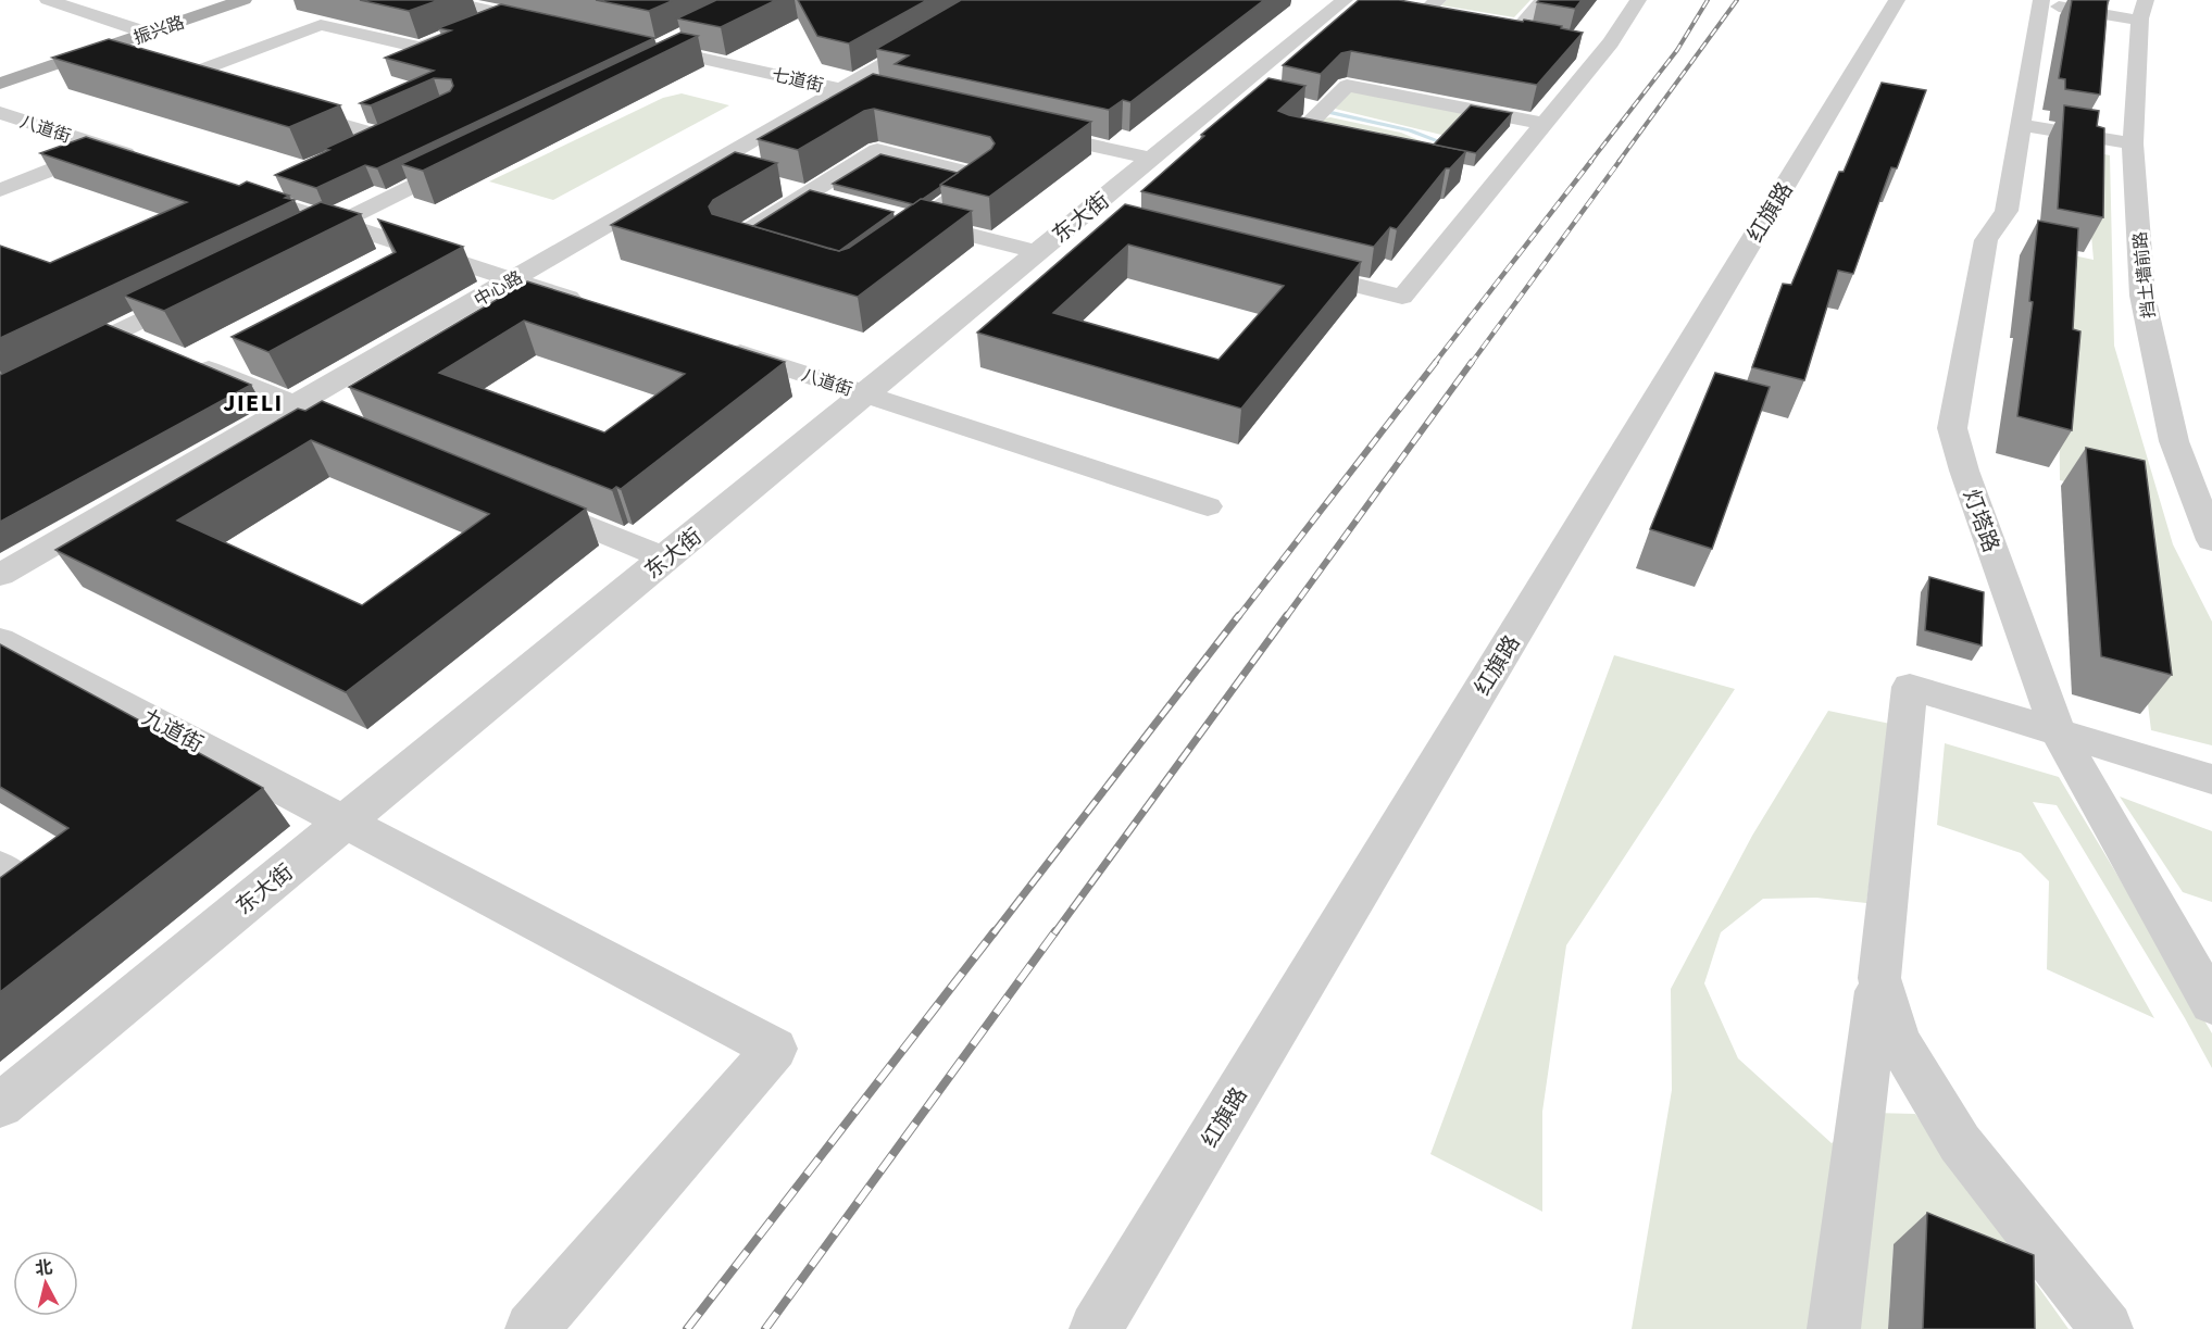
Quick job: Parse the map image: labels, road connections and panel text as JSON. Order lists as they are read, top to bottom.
{
  "streets": {
    "main road": ["振兴路"],
    "street": [
      "七道街",
      "八道街",
      "红旗路",
      "东大街",
      "挡土墙前路",
      "中心路",
      "灯塔路",
      "九道街"
    ]
  },
  "crossings": [
    ["七道街", "中心路"],
    ["八道街", "东大街"],
    ["东大街", "九道街"]
  ],
  "districts": ["JIELI"],
  "north": "top"
}
